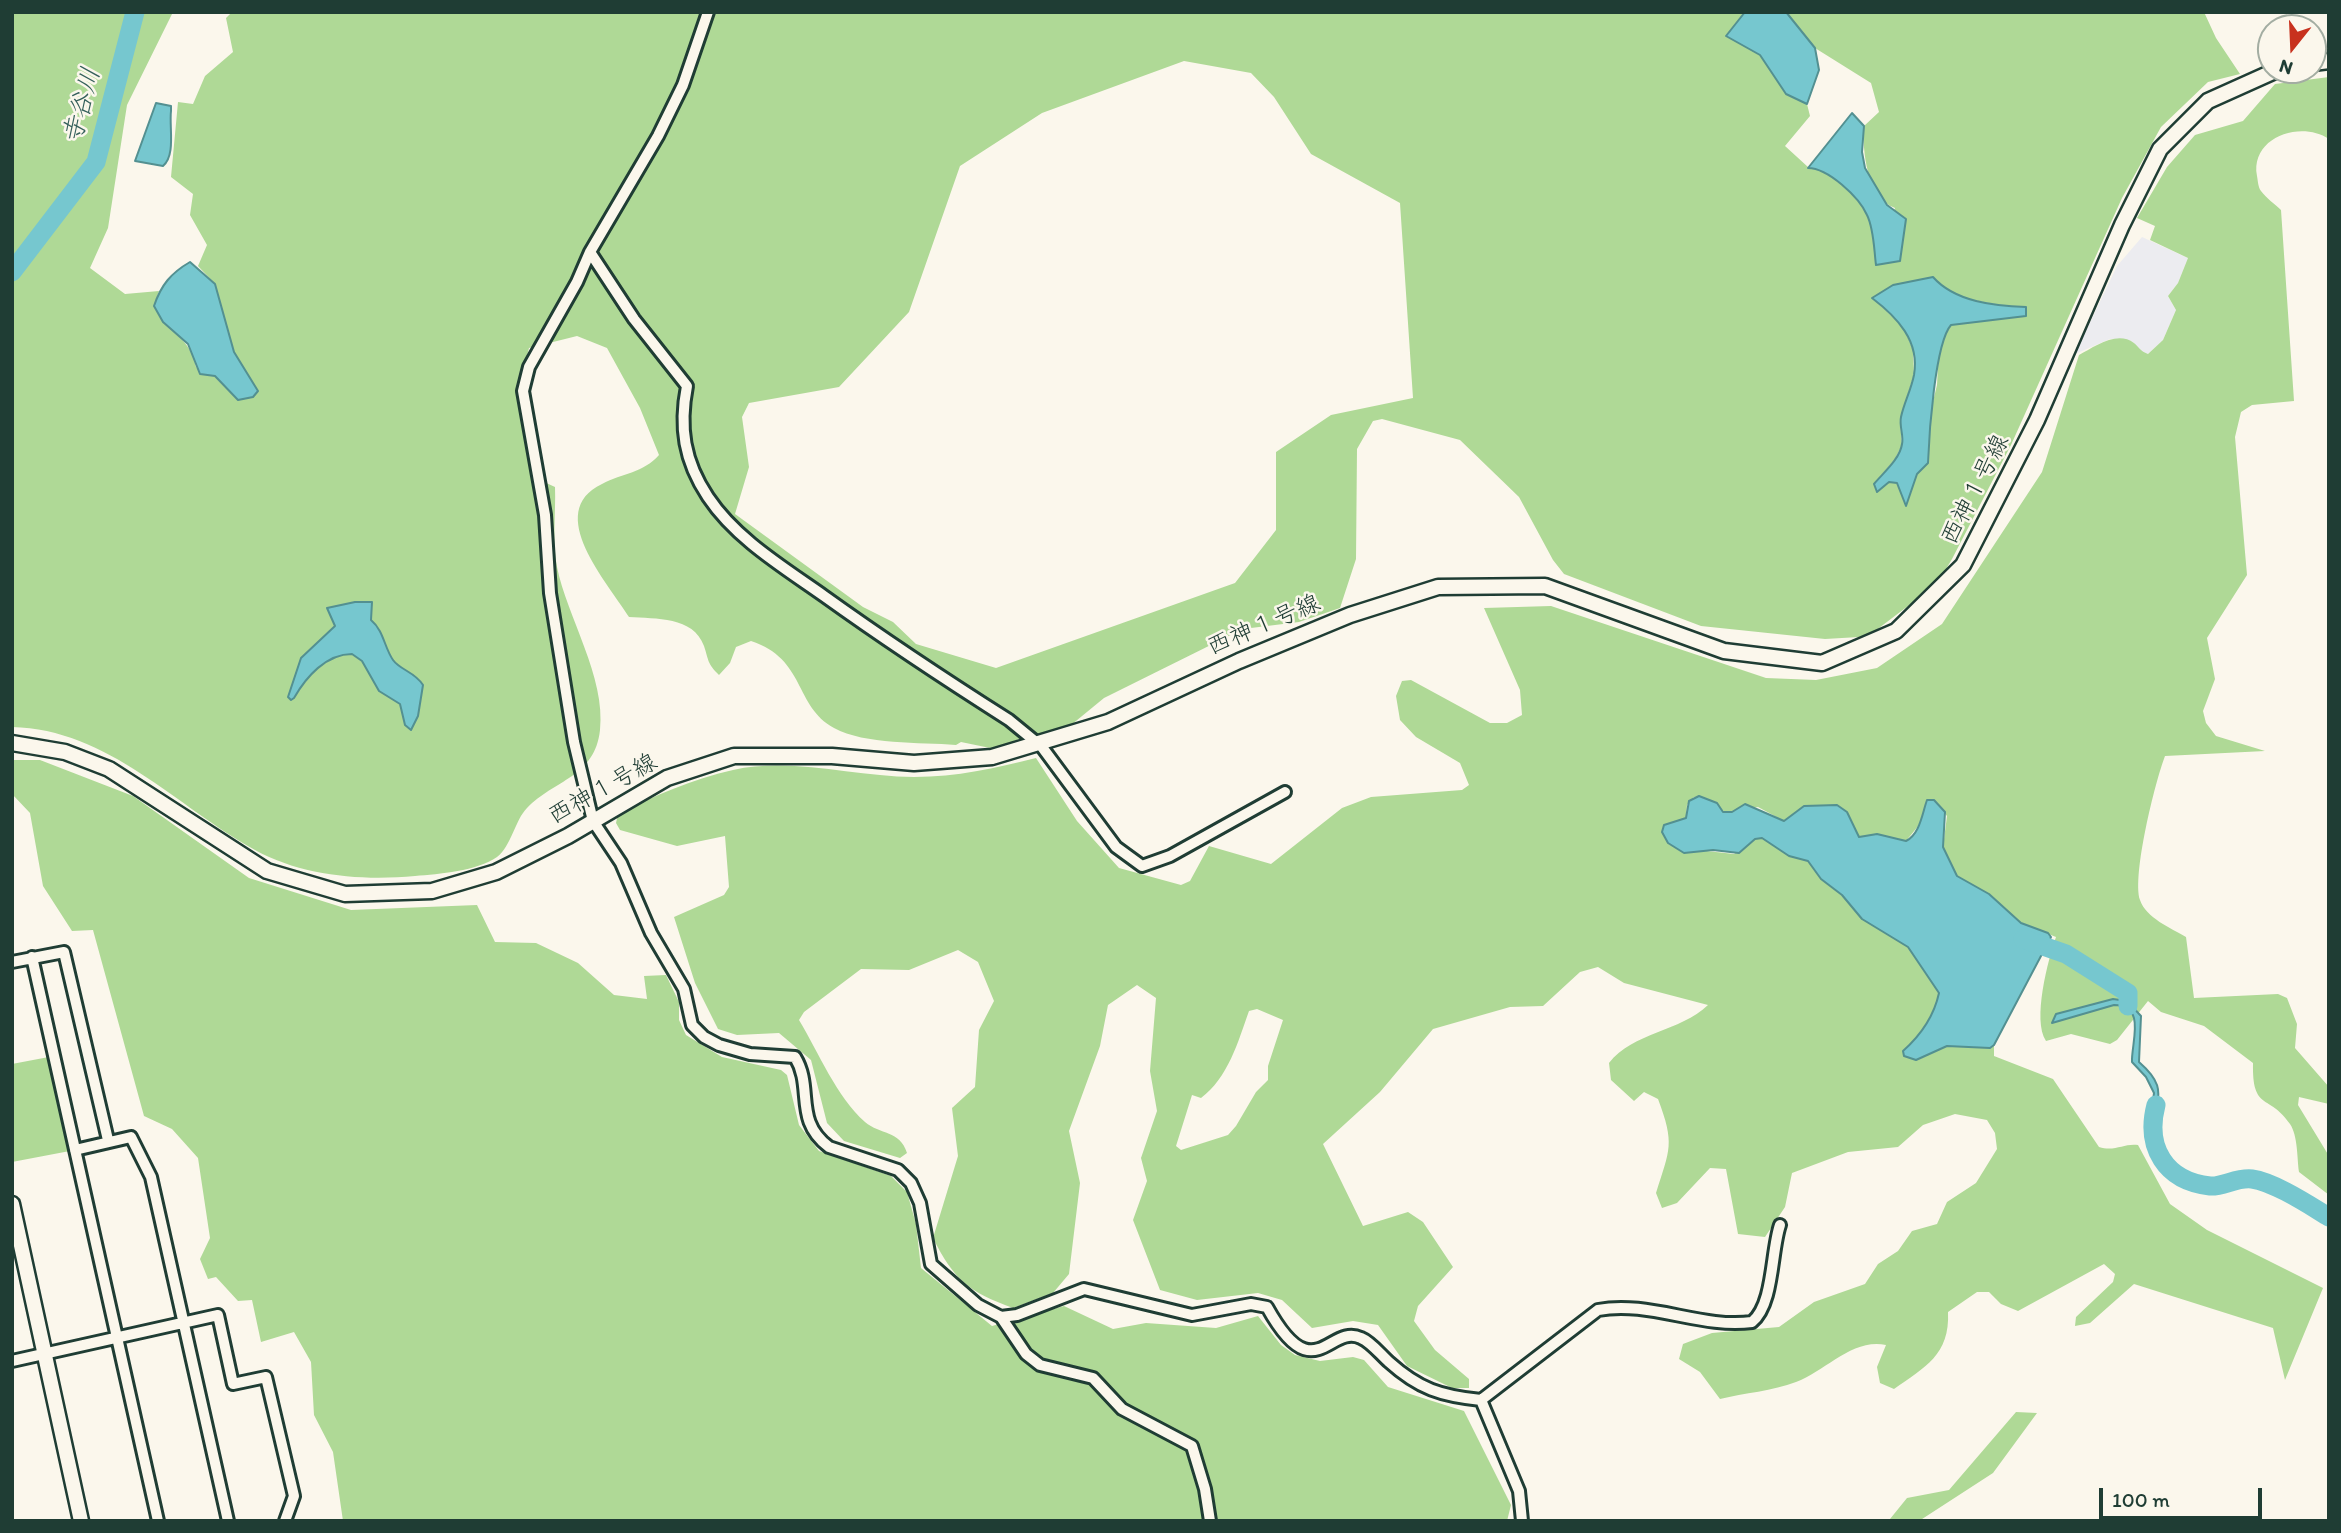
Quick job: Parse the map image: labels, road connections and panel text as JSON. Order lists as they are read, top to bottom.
{
  "streets": {
    "street": ["西神１号線"]
  },
  "water": ["寺谷川"],
  "scale_bar": "100 m",
  "north": "bottom"
}
